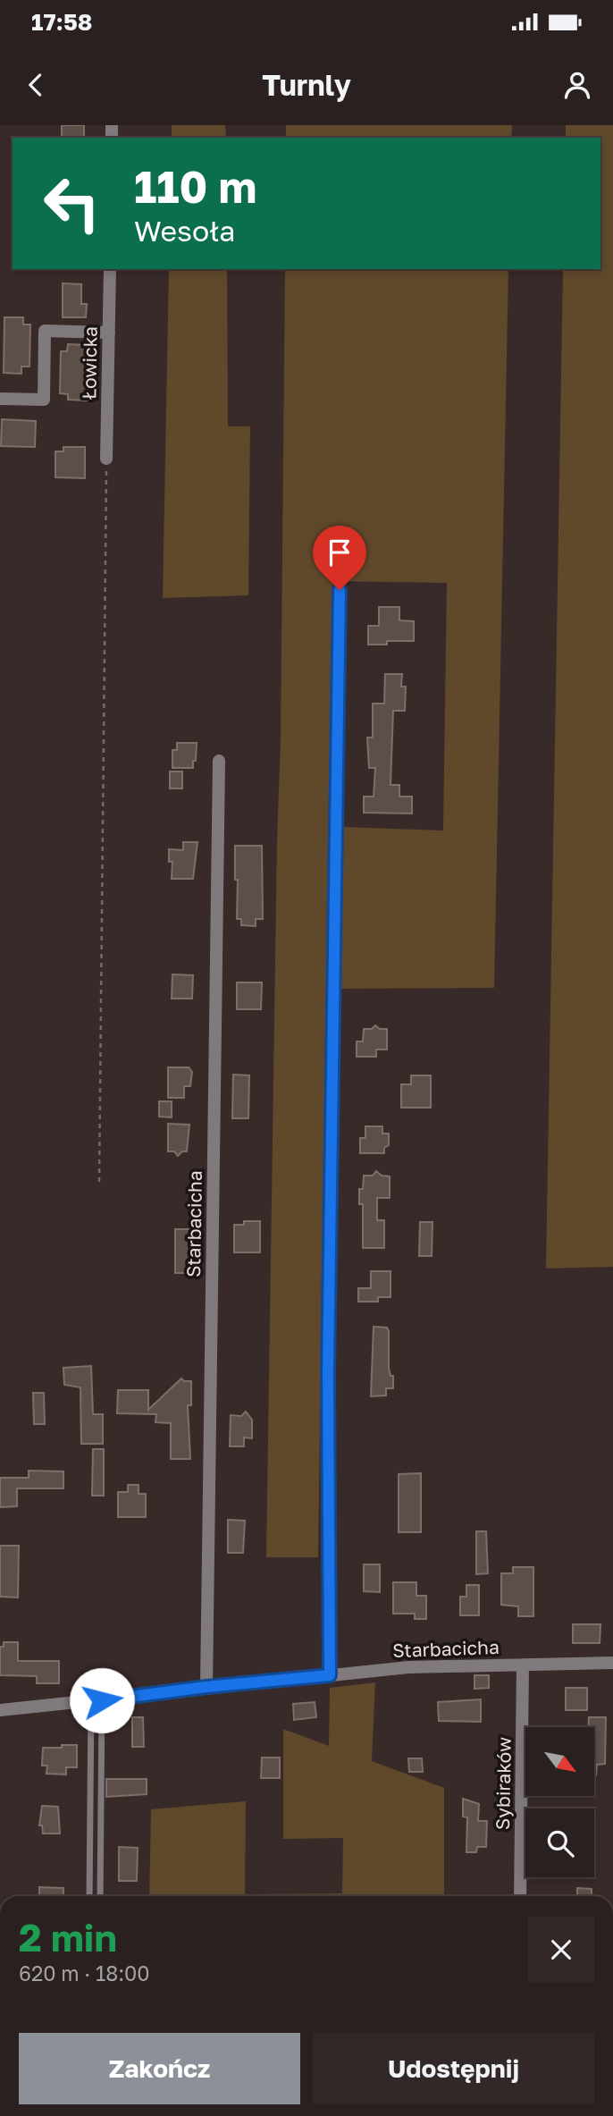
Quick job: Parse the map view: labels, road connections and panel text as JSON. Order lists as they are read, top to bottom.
{
  "streets": {
    "street": ["Łowicka", "Starbacicha", "Sybiraków"]
  },
  "crossings": [
    ["Starbacicha", "Sybiraków"]
  ],
  "north": "bottom right",
  "page": {
    "status": "17:58",
    "header": "Turnly",
    "turn": ["110 m", "Wesoła"],
    "heading": ["2 min", "620 m · 18:00"],
    "buttons": ["Zakończ", "Udostępnij"]
  }
}
